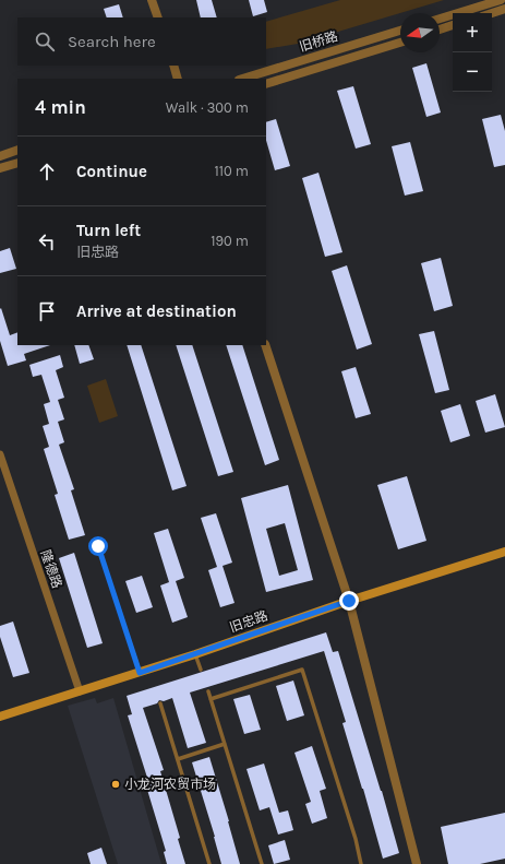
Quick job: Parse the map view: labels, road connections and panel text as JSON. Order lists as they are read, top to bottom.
{
  "streets": {
    "main road": ["旧忠路"],
    "street": ["旧桥路", "隆德路"]
  },
  "crossings": [
    ["隆德路", "旧忠路"]
  ],
  "places": ["小龙河农贸市场"],
  "north": "left",
  "page": {
    "map_buttons": ["+", "−"],
    "search": "Search here",
    "heading": ["4 min", "Walk · 300 m"],
    "list": [
      ["Continue", "110 m"],
      ["Turn left", "旧忠路", "190 m"],
      "Arrive at destination"
    ]
  }
}
